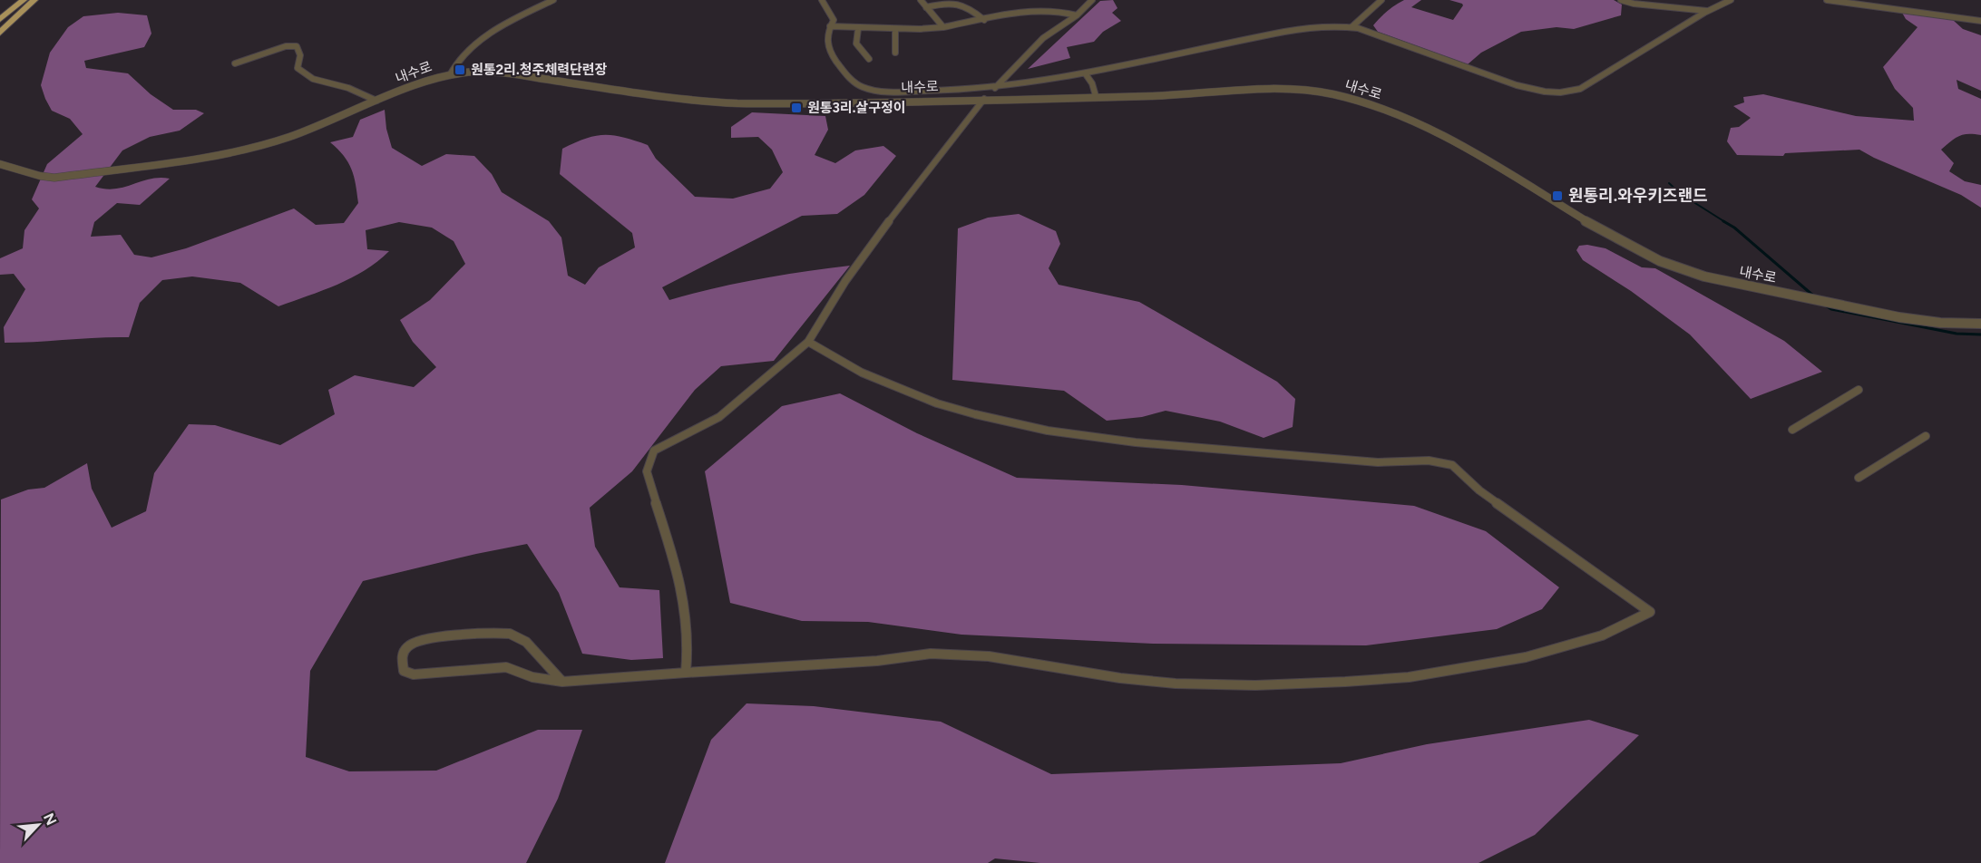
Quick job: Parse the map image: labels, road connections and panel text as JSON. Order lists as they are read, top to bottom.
{
  "streets": {
    "street": ["내수로"]
  },
  "places": {
    "transit": ["원통2리.청주체력단련장", "원통3리.살구정이", "원통리.와우키즈랜드"]
  },
  "north": "top right"
}
